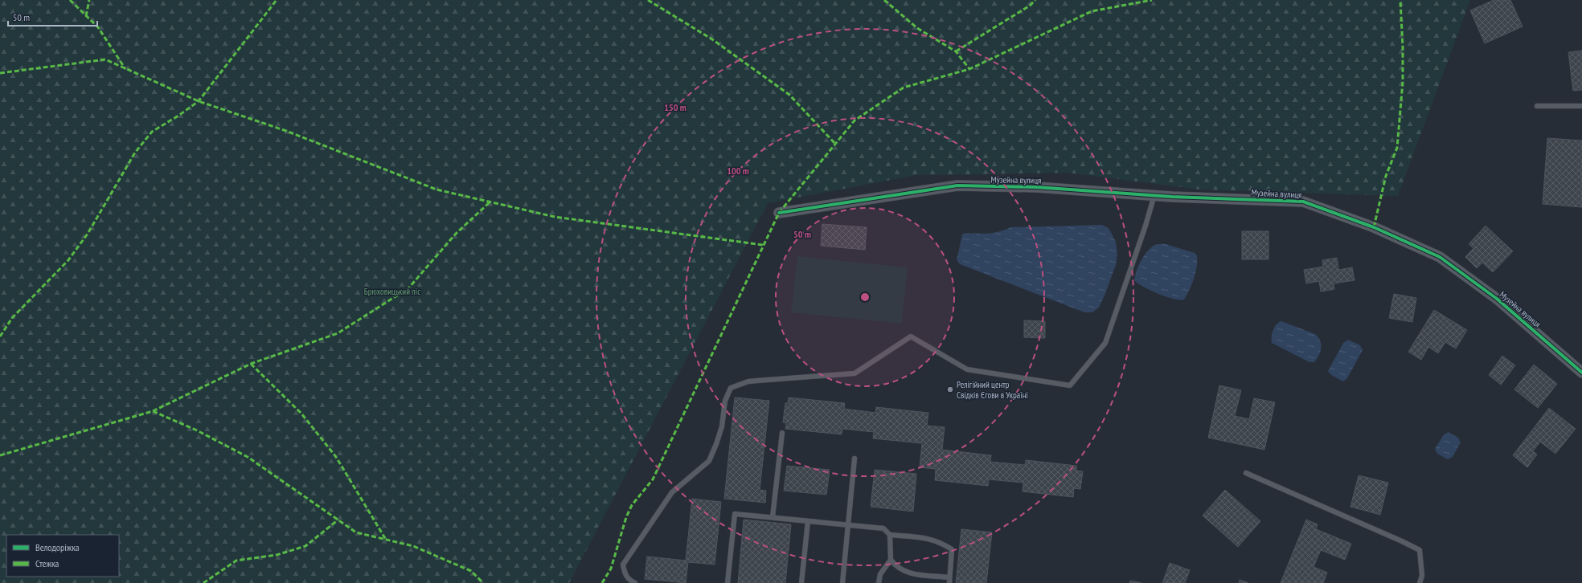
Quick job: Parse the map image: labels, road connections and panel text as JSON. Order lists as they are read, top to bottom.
{
  "streets": {
    "street": ["Музейна вулиця"]
  },
  "parks": ["Брюховицький ліс"],
  "places": ["Релігійний центр Свідків Єгови в Україні"],
  "legend": ["Велодоріжка", "Стежка"],
  "scale_bar": "50 m",
  "rings": ["150 m", "100 m", "50 m"]
}
